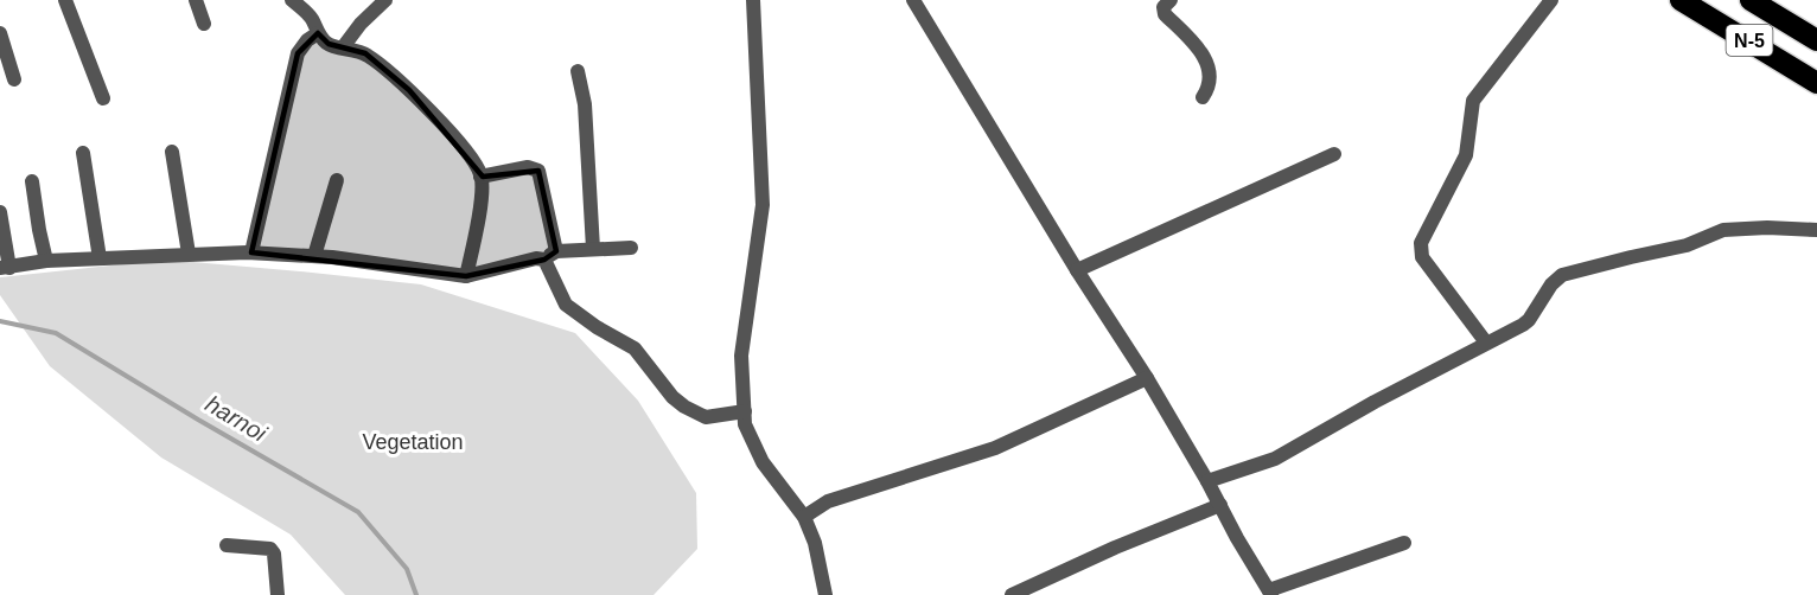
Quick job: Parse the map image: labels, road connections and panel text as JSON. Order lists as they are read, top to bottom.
{
  "streets": {
    "highway": ["N-5"]
  },
  "water": ["harnoi"],
  "parks": ["Vegetation"]
}
